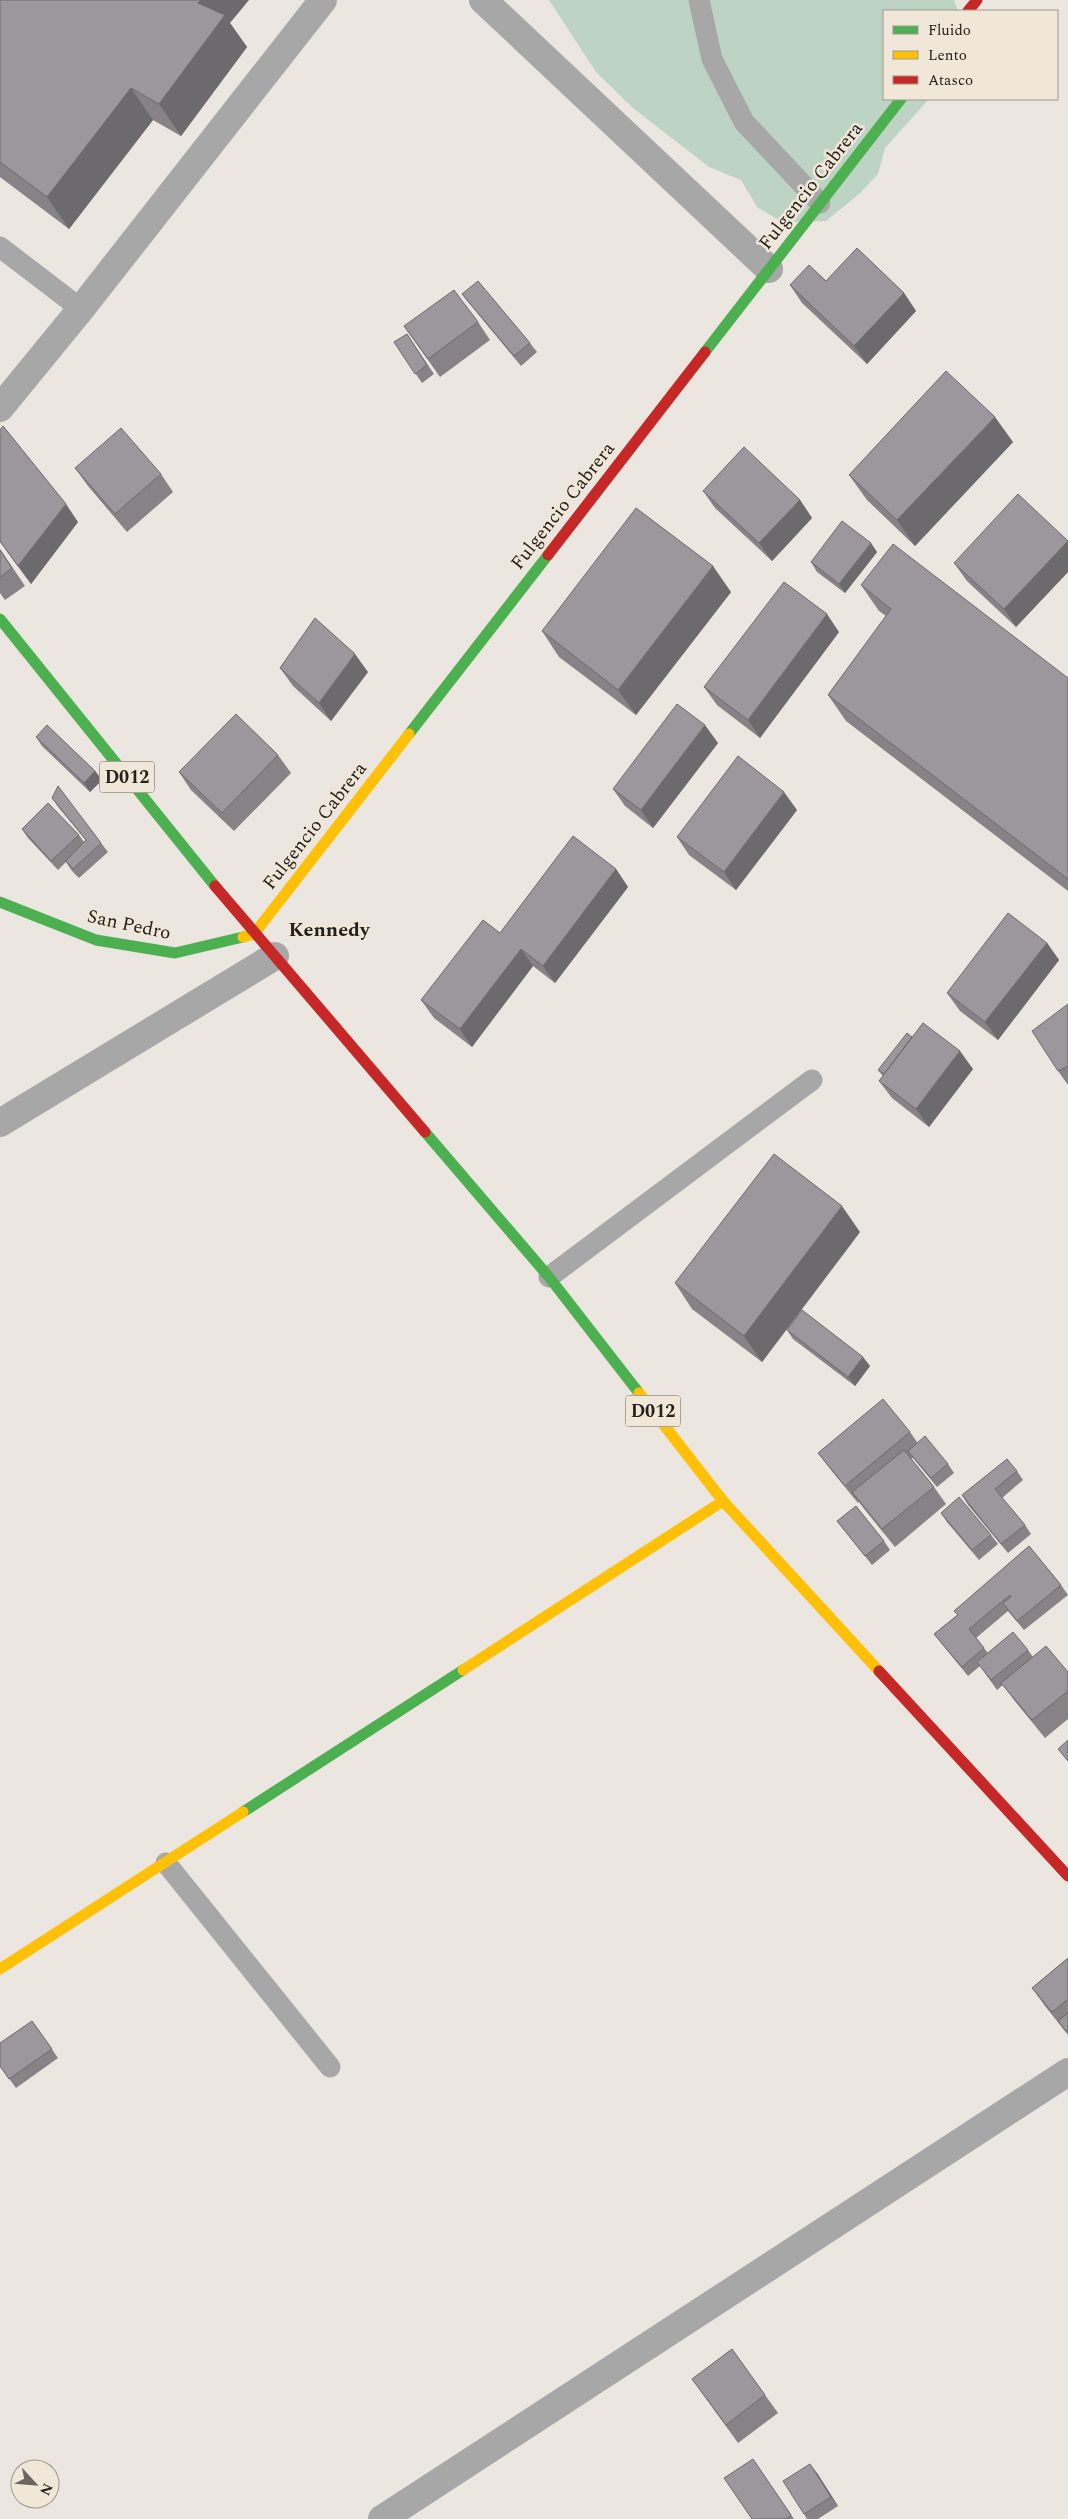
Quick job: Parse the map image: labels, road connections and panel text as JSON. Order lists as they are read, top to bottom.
{
  "streets": {
    "main road": ["Fulgencio Cabrera", "D012", "San Pedro"]
  },
  "crossings": [
    ["Fulgencio Cabrera", "D012"],
    ["Fulgencio Cabrera", "San Pedro"],
    ["D012", "San Pedro"]
  ],
  "districts": ["Kennedy"],
  "legend": ["Fluido", "Lento", "Atasco"],
  "north": "bottom right"
}
